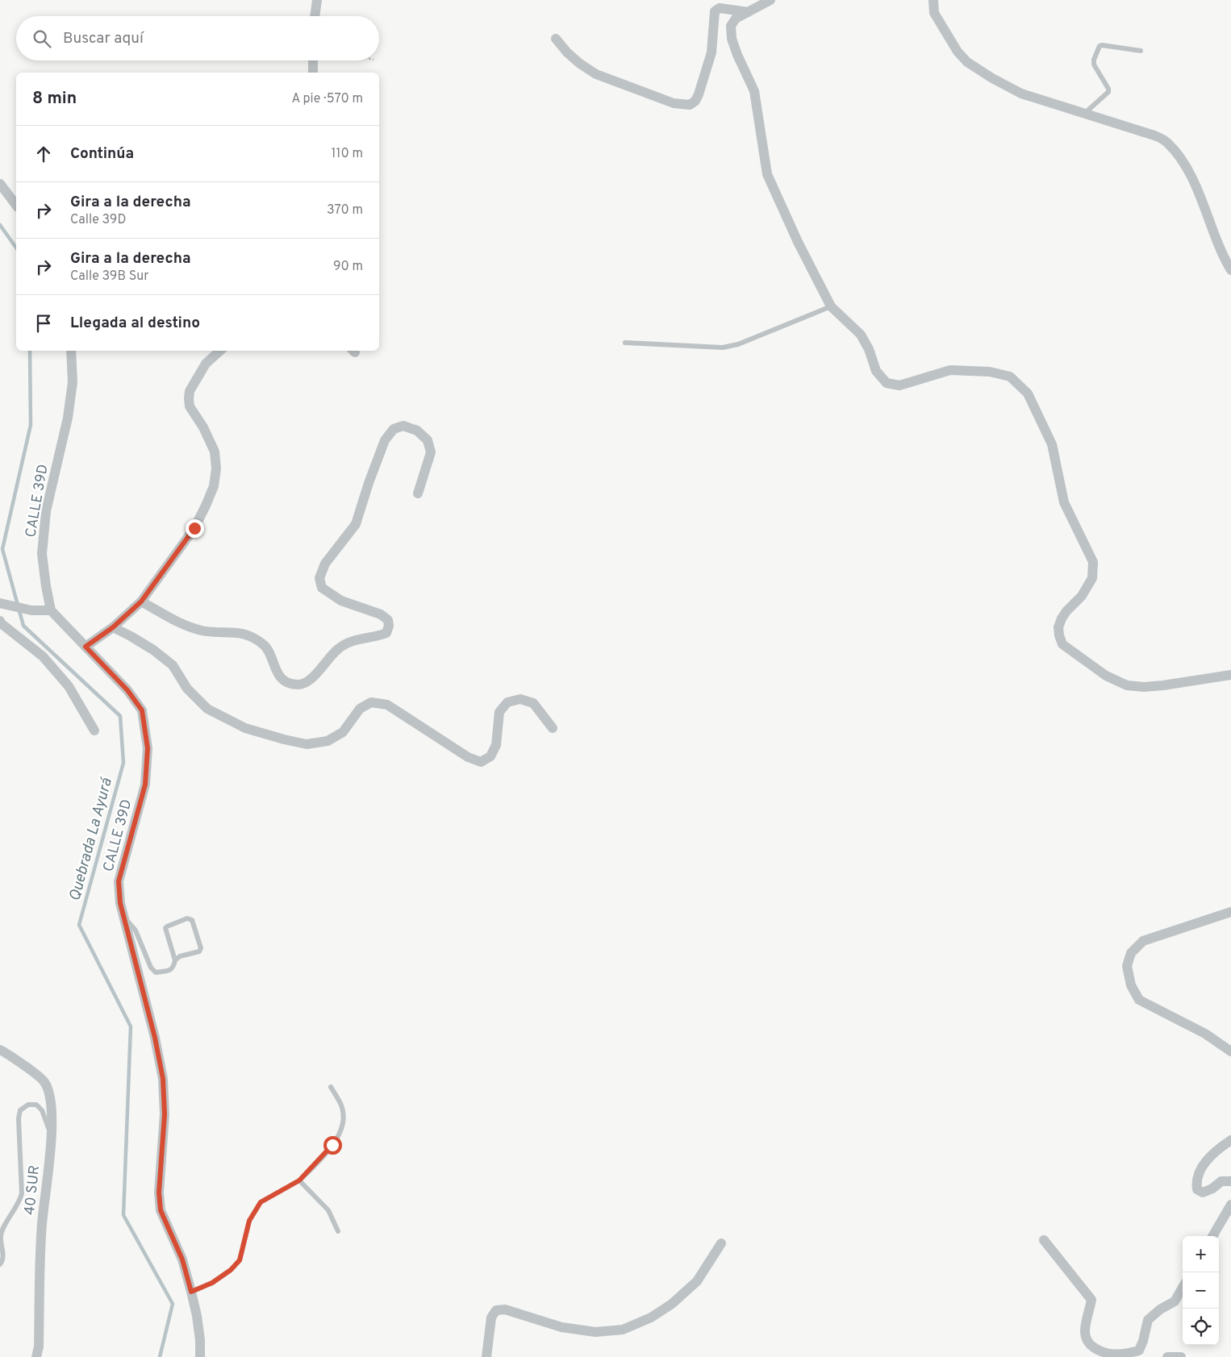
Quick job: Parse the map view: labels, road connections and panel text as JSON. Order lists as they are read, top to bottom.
{
  "streets": {
    "street": ["CALLE 39D", "40 SUR"]
  },
  "water": ["Quebrada La Ayurá"],
  "page": {
    "search": "Buscar aquí",
    "heading": ["8 min", "A pie · 570 m"],
    "list": [
      ["Continúa", "110 m"],
      ["Gira a la derecha", "Calle 39D", "370 m"],
      ["Gira a la derecha", "Calle 39B Sur", "90 m"],
      "Llegada al destino"
    ],
    "map_buttons": ["+", "−"]
  }
}
